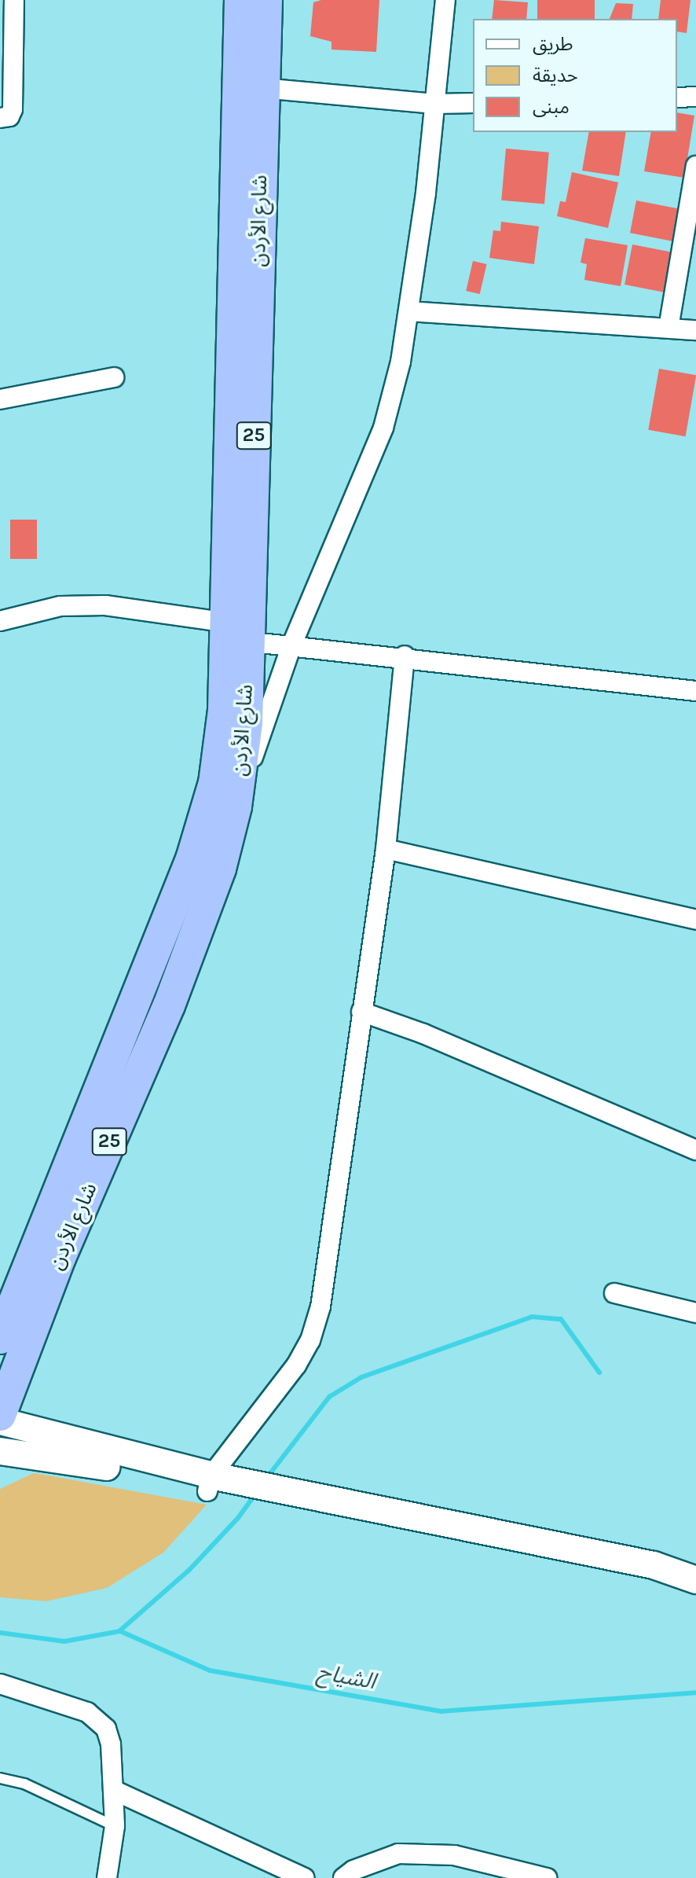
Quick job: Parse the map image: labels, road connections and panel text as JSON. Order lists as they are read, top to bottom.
{
  "streets": {
    "highway": ["شارع الأردن", "25"]
  },
  "crossings": [
    ["شارع الأردن", "25"]
  ],
  "water": ["الشياح"],
  "legend": ["طريق", "حديقة", "مبنى"]
}
